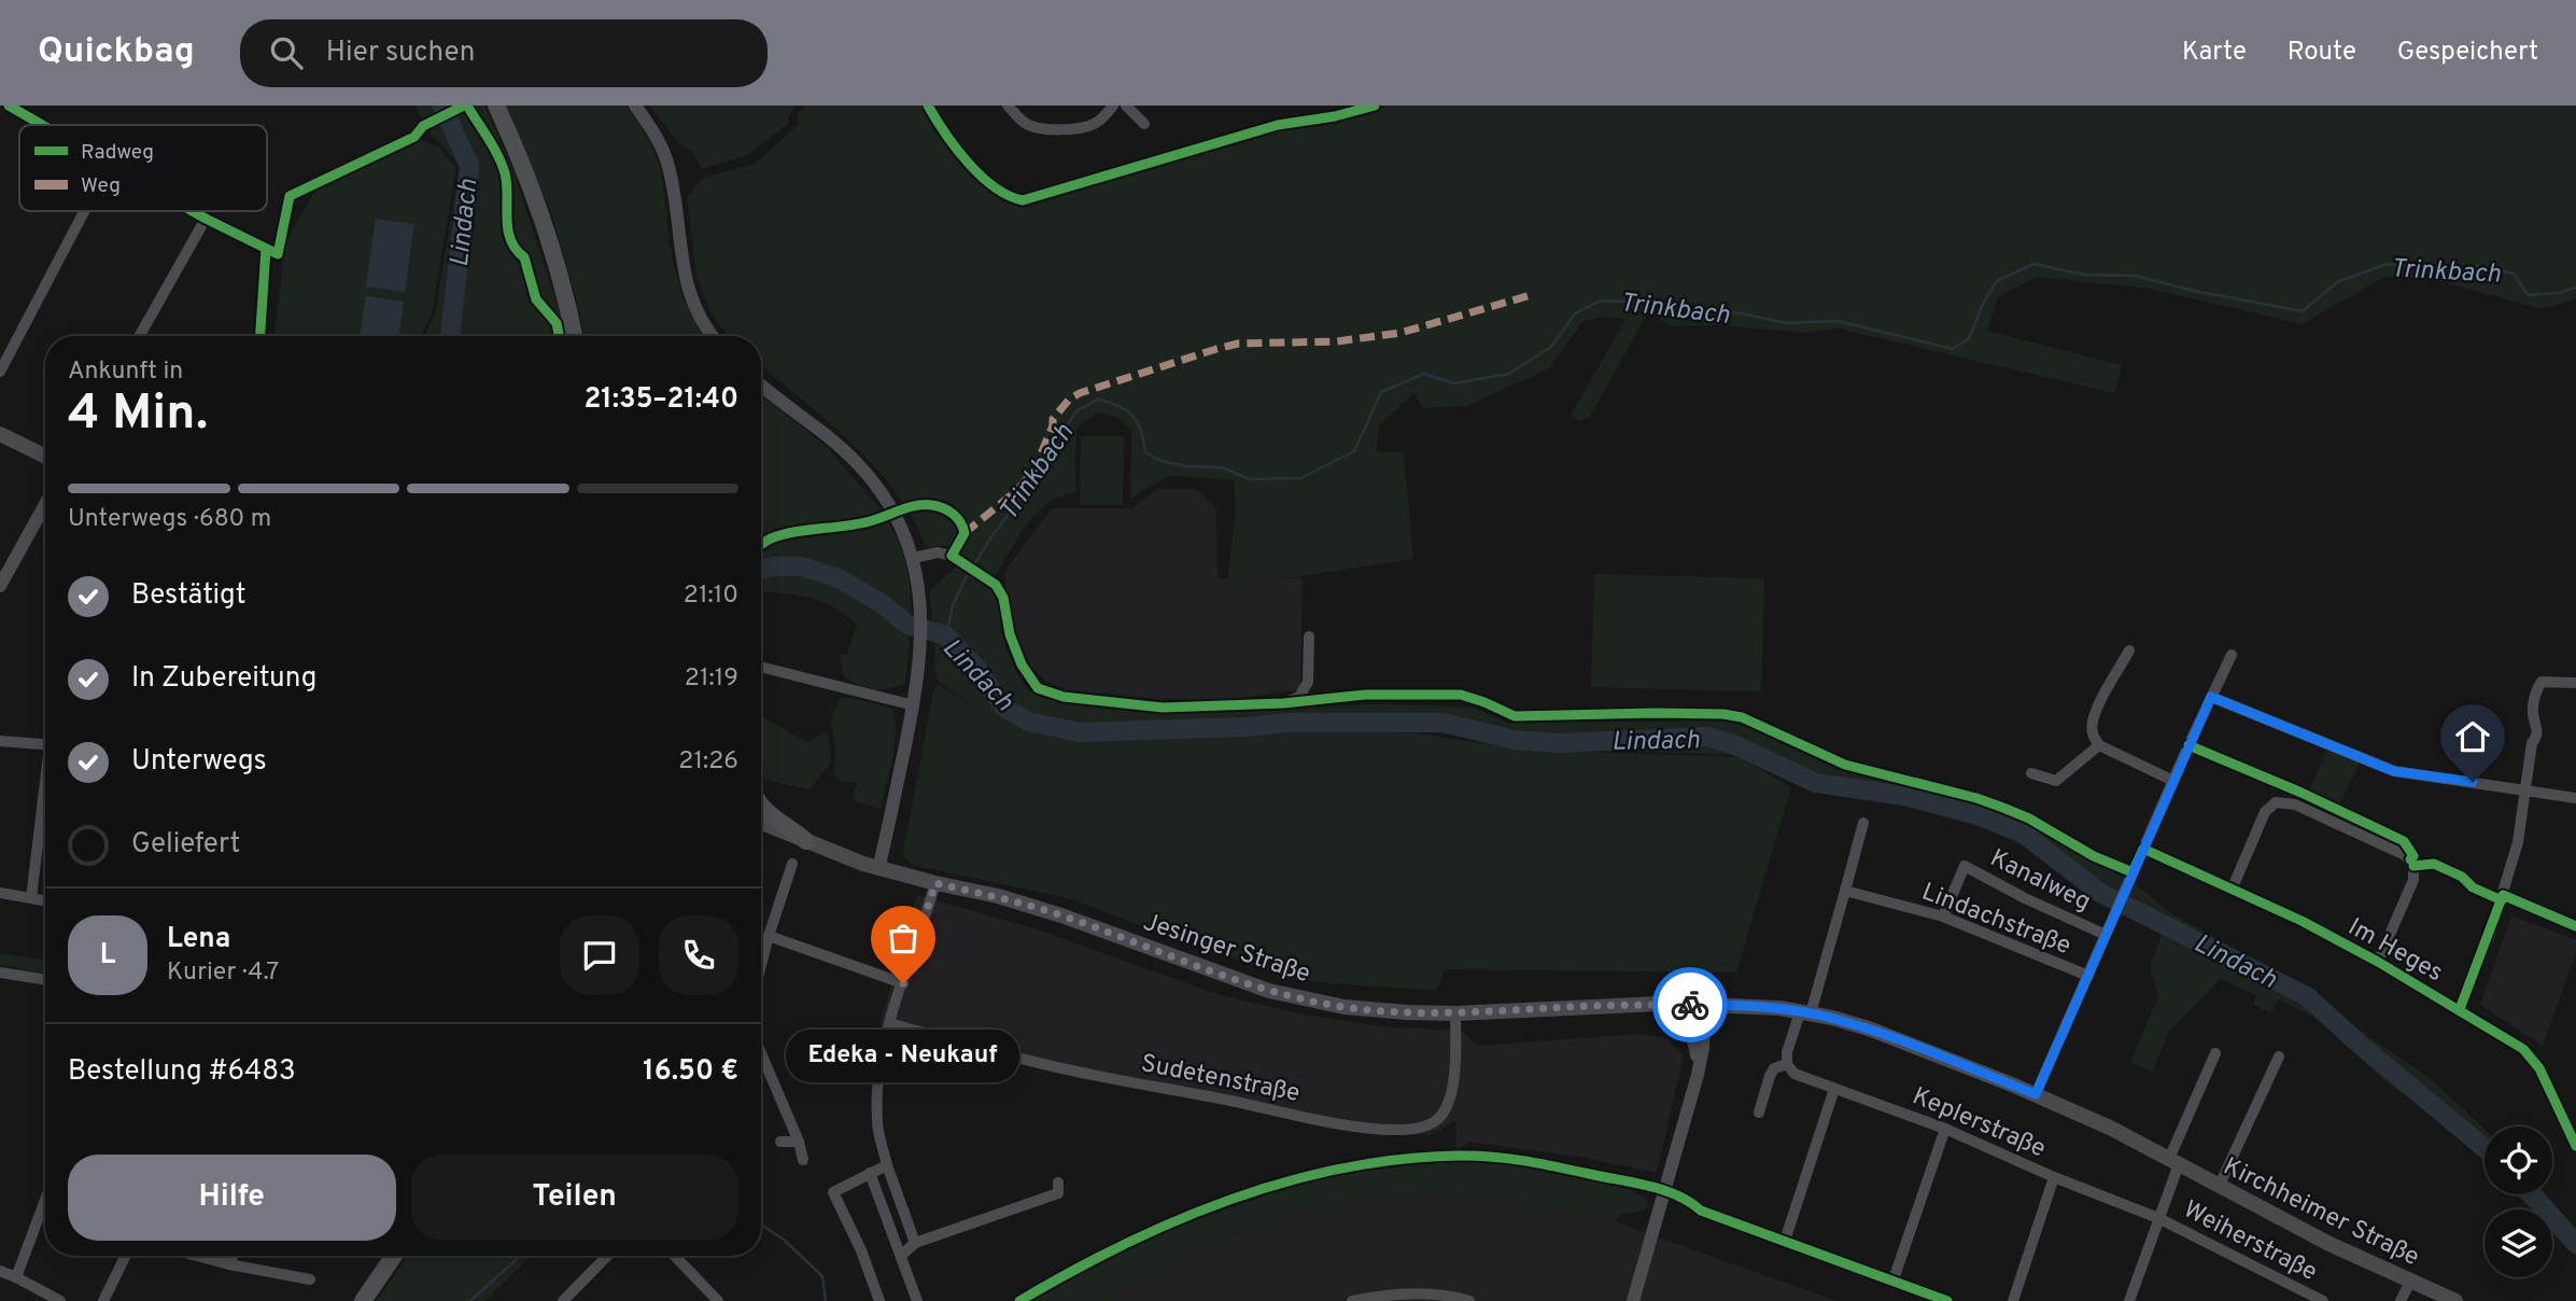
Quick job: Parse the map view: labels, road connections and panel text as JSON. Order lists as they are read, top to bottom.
{
  "streets": {
    "main road": ["Jesinger Straße", "Kirchheimer Straße"],
    "street": [
      "Kanalweg",
      "Lindachstraße",
      "Im Heges",
      "Sudetenstraße",
      "Keplerstraße",
      "Weiherstraße"
    ]
  },
  "crossings": [
    ["Kanalweg", "Lindachstraße"],
    ["Jesinger Straße", "Sudetenstraße"],
    ["Jesinger Straße", "Kirchheimer Straße"],
    ["Keplerstraße", "Weiherstraße"]
  ],
  "water": ["Lindach", "Trinkbach"],
  "places": ["Edeka - Neukauf"],
  "legend": ["Radweg", "Weg"],
  "page": {
    "header": "Quickbag",
    "search": "Hier suchen",
    "nav": ["Karte", "Route", "Gespeichert"],
    "heading": ["4 Min.", "Ankunft in", "21:35–21:40"],
    "panel": [
      "Lena",
      "Kurier · 4.7",
      "Bestellung #6483",
      "16.50 €"
    ],
    "bar": "Unterwegs · 680 m",
    "list": [
      ["Bestätigt", "21:10"],
      ["In Zubereitung", "21:19"],
      ["Unterwegs", "21:26"],
      "Geliefert"
    ],
    "round": "L",
    "bubble": "Edeka - Neukauf",
    "buttons": ["Hilfe", "Teilen"]
  }
}
